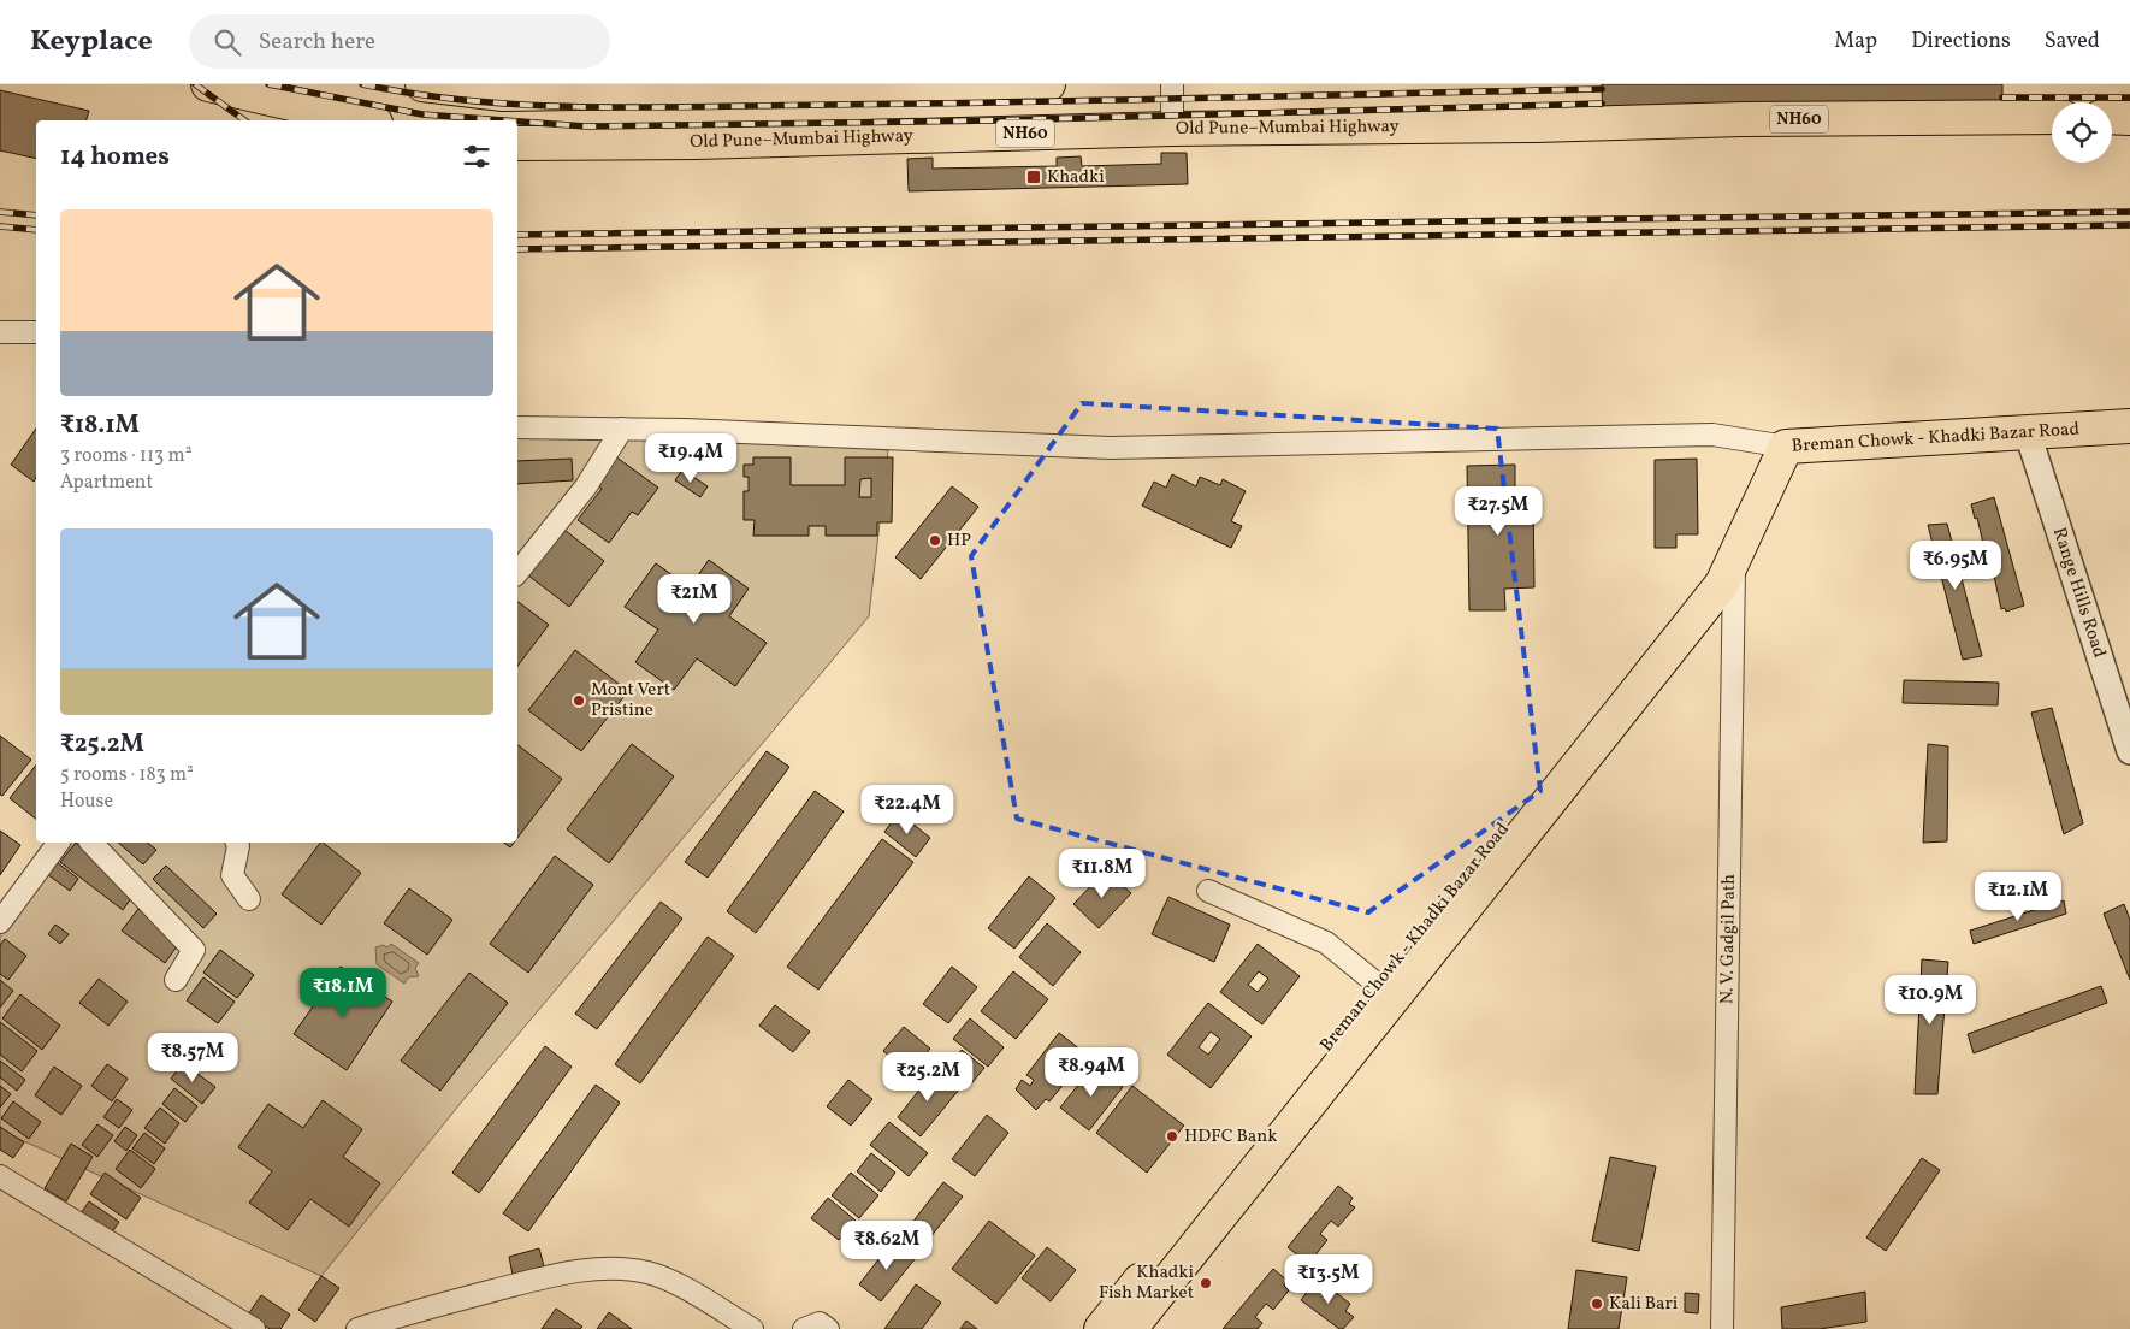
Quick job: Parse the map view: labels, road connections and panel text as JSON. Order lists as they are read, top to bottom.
{
  "streets": {
    "main road": ["NH60", "Old Pune–Mumbai Highway", "Breman Chowk - Khadki Bazar Road"],
    "street": ["Range Hills Road", "N. V. Gadgil Path"]
  },
  "crossings": [
    ["Breman Chowk - Khadki Bazar Road", "Range Hills Road"],
    ["Breman Chowk - Khadki Bazar Road", "N. V. Gadgil Path"]
  ],
  "places": {
    "transit": ["Khadki"],
    "other": [
      "HP",
      "Mont Vert Pristine",
      "HDFC Bank",
      "Khadki Fish Market",
      "Kali Bari"
    ]
  },
  "page": {
    "header": "Keyplace",
    "search": "Search here",
    "nav": ["Map", "Directions", "Saved"],
    "heading": "14 homes",
    "list": [
      {
        "name": "₹18.1M",
        "note": "3 rooms · 113 m² · Apartment"
      },
      {
        "name": "₹25.2M",
        "note": "5 rooms · 183 m² · House"
      }
    ],
    "price": [
      "₹19.4M",
      "₹27.5M",
      "₹6.95M",
      "₹21M",
      "₹22.4M",
      "₹11.8M",
      "₹12.1M",
      "₹18.1M",
      "₹10.9M",
      "₹8.57M",
      "₹8.94M",
      "₹25.2M",
      "₹8.62M",
      "₹13.5M"
    ]
  }
}
